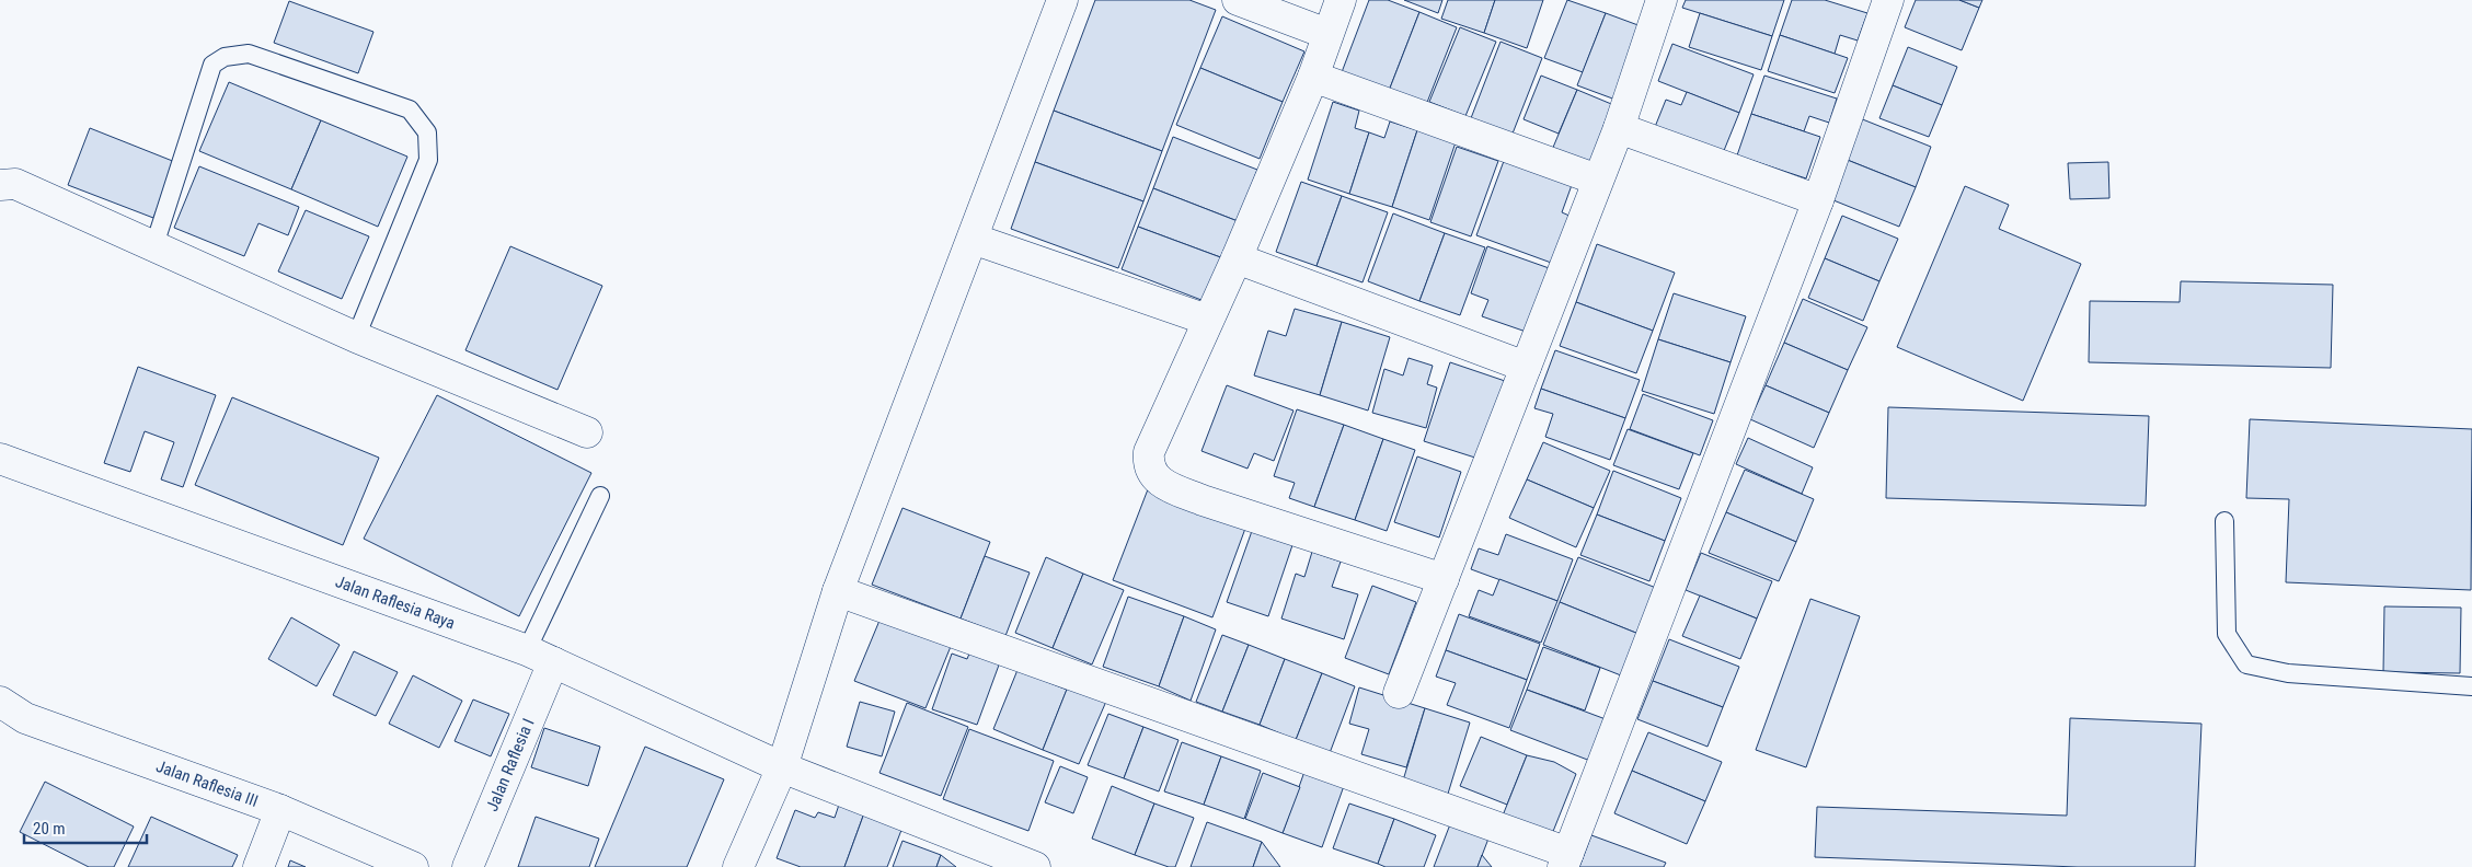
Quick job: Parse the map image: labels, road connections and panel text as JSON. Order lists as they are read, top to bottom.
{
  "streets": {
    "street": ["Jalan Raflesia Raya", "Jalan Raflesia I", "Jalan Raflesia III"]
  },
  "crossings": [
    ["Jalan Raflesia Raya", "Jalan Raflesia I"]
  ],
  "scale_bar": "20 m"
}
